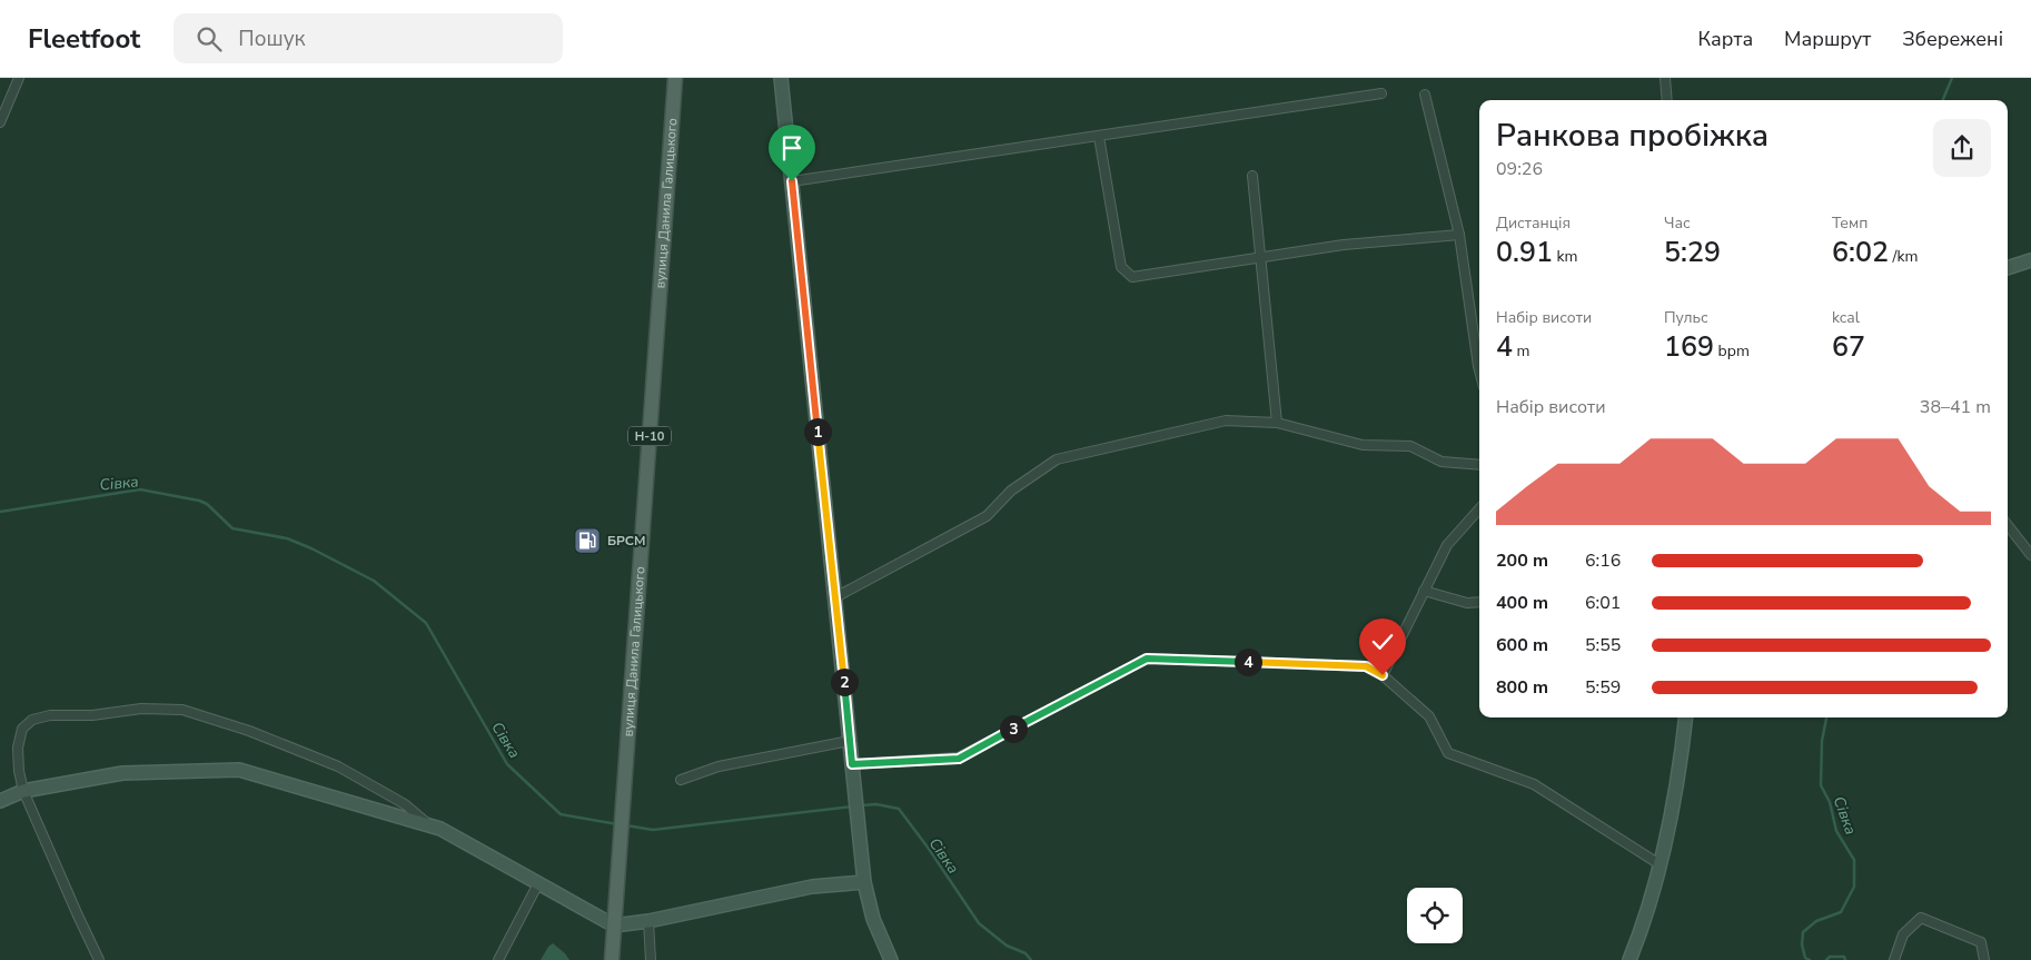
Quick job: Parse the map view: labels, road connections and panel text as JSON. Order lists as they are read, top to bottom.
{
  "streets": {
    "main road": ["вулиця Данила Галицького", "Н-10"]
  },
  "water": ["Сівка"],
  "places": {
    "fuel station": ["БРСМ"]
  },
  "page": {
    "header": "Fleetfoot",
    "search": "Пошук",
    "nav": ["Карта", "Маршрут", "Збережені"],
    "heading": ["Ранкова пробіжка", "09:26"],
    "stats": [
      ["Дистанція", "0.91 km"],
      ["Час", "5:29"],
      ["Темп", "6:02 /km"],
      ["Набір висоти", "4 m"],
      ["Пульс", "169 bpm"],
      ["kcal", "67"]
    ],
    "chart": ["Набір висоти", "38–41 m"],
    "pins": [
      "1",
      "4",
      "2",
      "3"
    ],
    "list": [
      {
        "name": "200 m",
        "note": "6:16"
      },
      {
        "name": "400 m",
        "note": "6:01"
      },
      {
        "name": "600 m",
        "note": "5:55"
      },
      {
        "name": "800 m",
        "note": "5:59"
      }
    ]
  }
}
